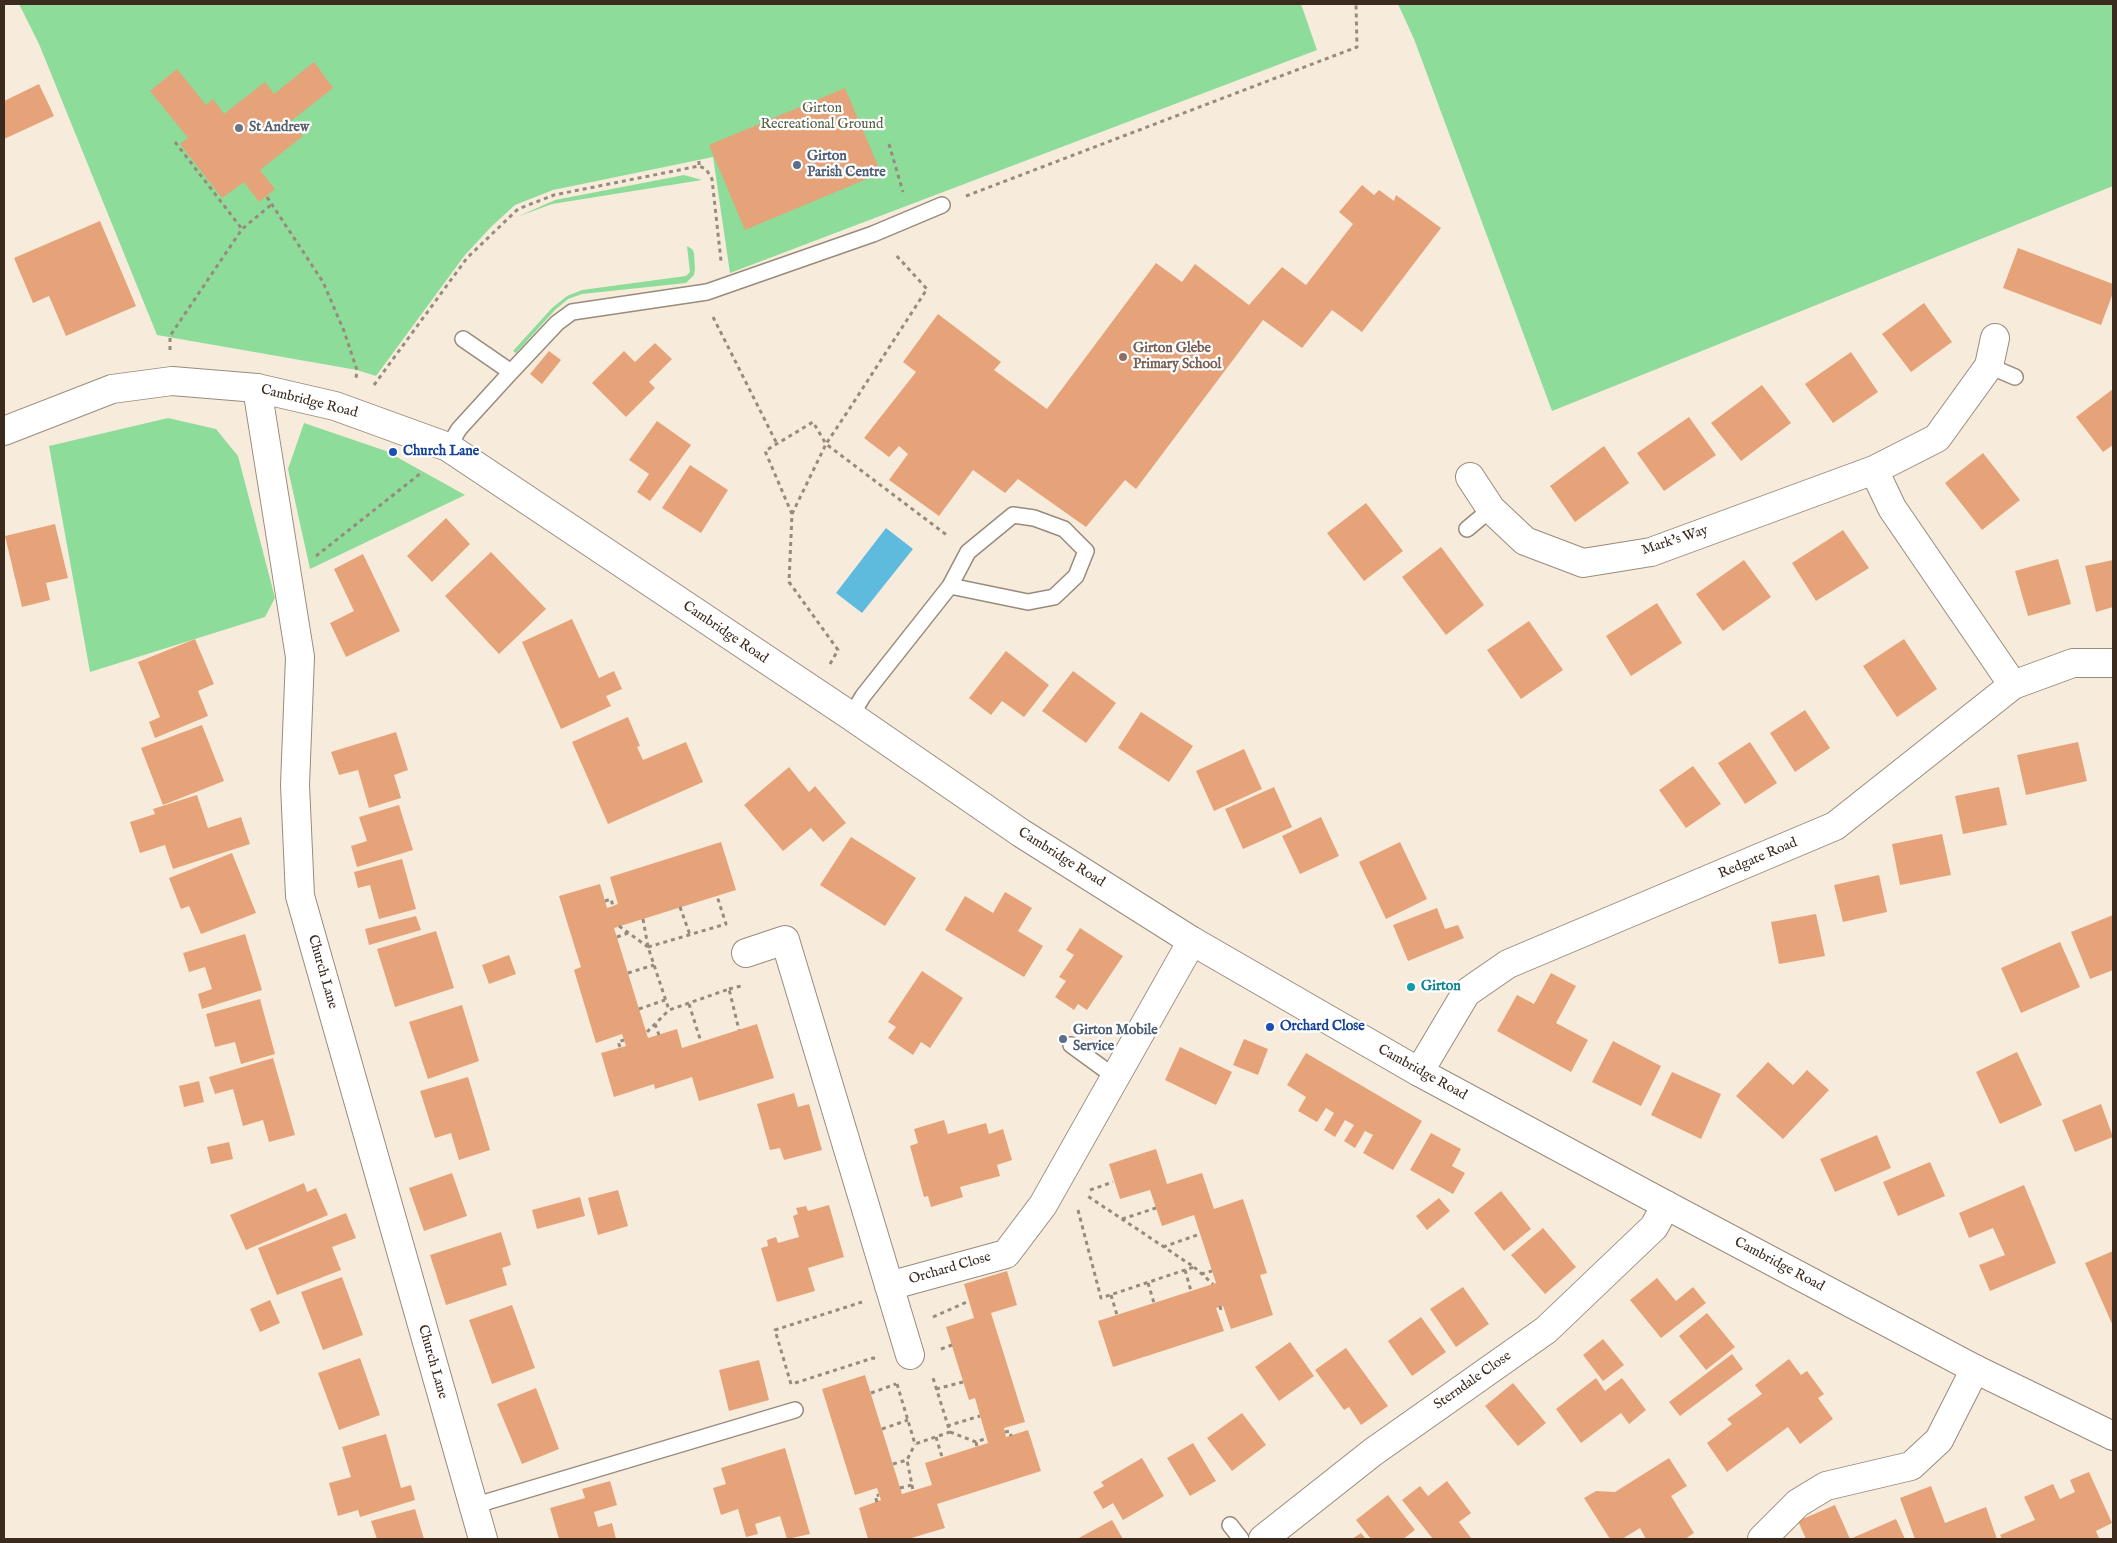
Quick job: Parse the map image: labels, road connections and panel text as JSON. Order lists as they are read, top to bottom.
{
  "streets": {
    "street": [
      "Cambridge Road",
      "Mark's Way",
      "Redgate Road",
      "Church Lane",
      "Orchard Close",
      "Sterndale Close"
    ]
  },
  "crossings": [
    ["Cambridge Road", "Redgate Road"],
    ["Cambridge Road", "Church Lane"],
    ["Cambridge Road", "Orchard Close"],
    ["Cambridge Road", "Sterndale Close"]
  ],
  "parks": ["Girton Recreational Ground"],
  "places": [
    "St Andrew",
    "Girton Parish Centre",
    "Girton Glebe Primary School",
    "Church Lane",
    "Girton",
    "Orchard Close",
    "Girton Mobile Service"
  ]
}
